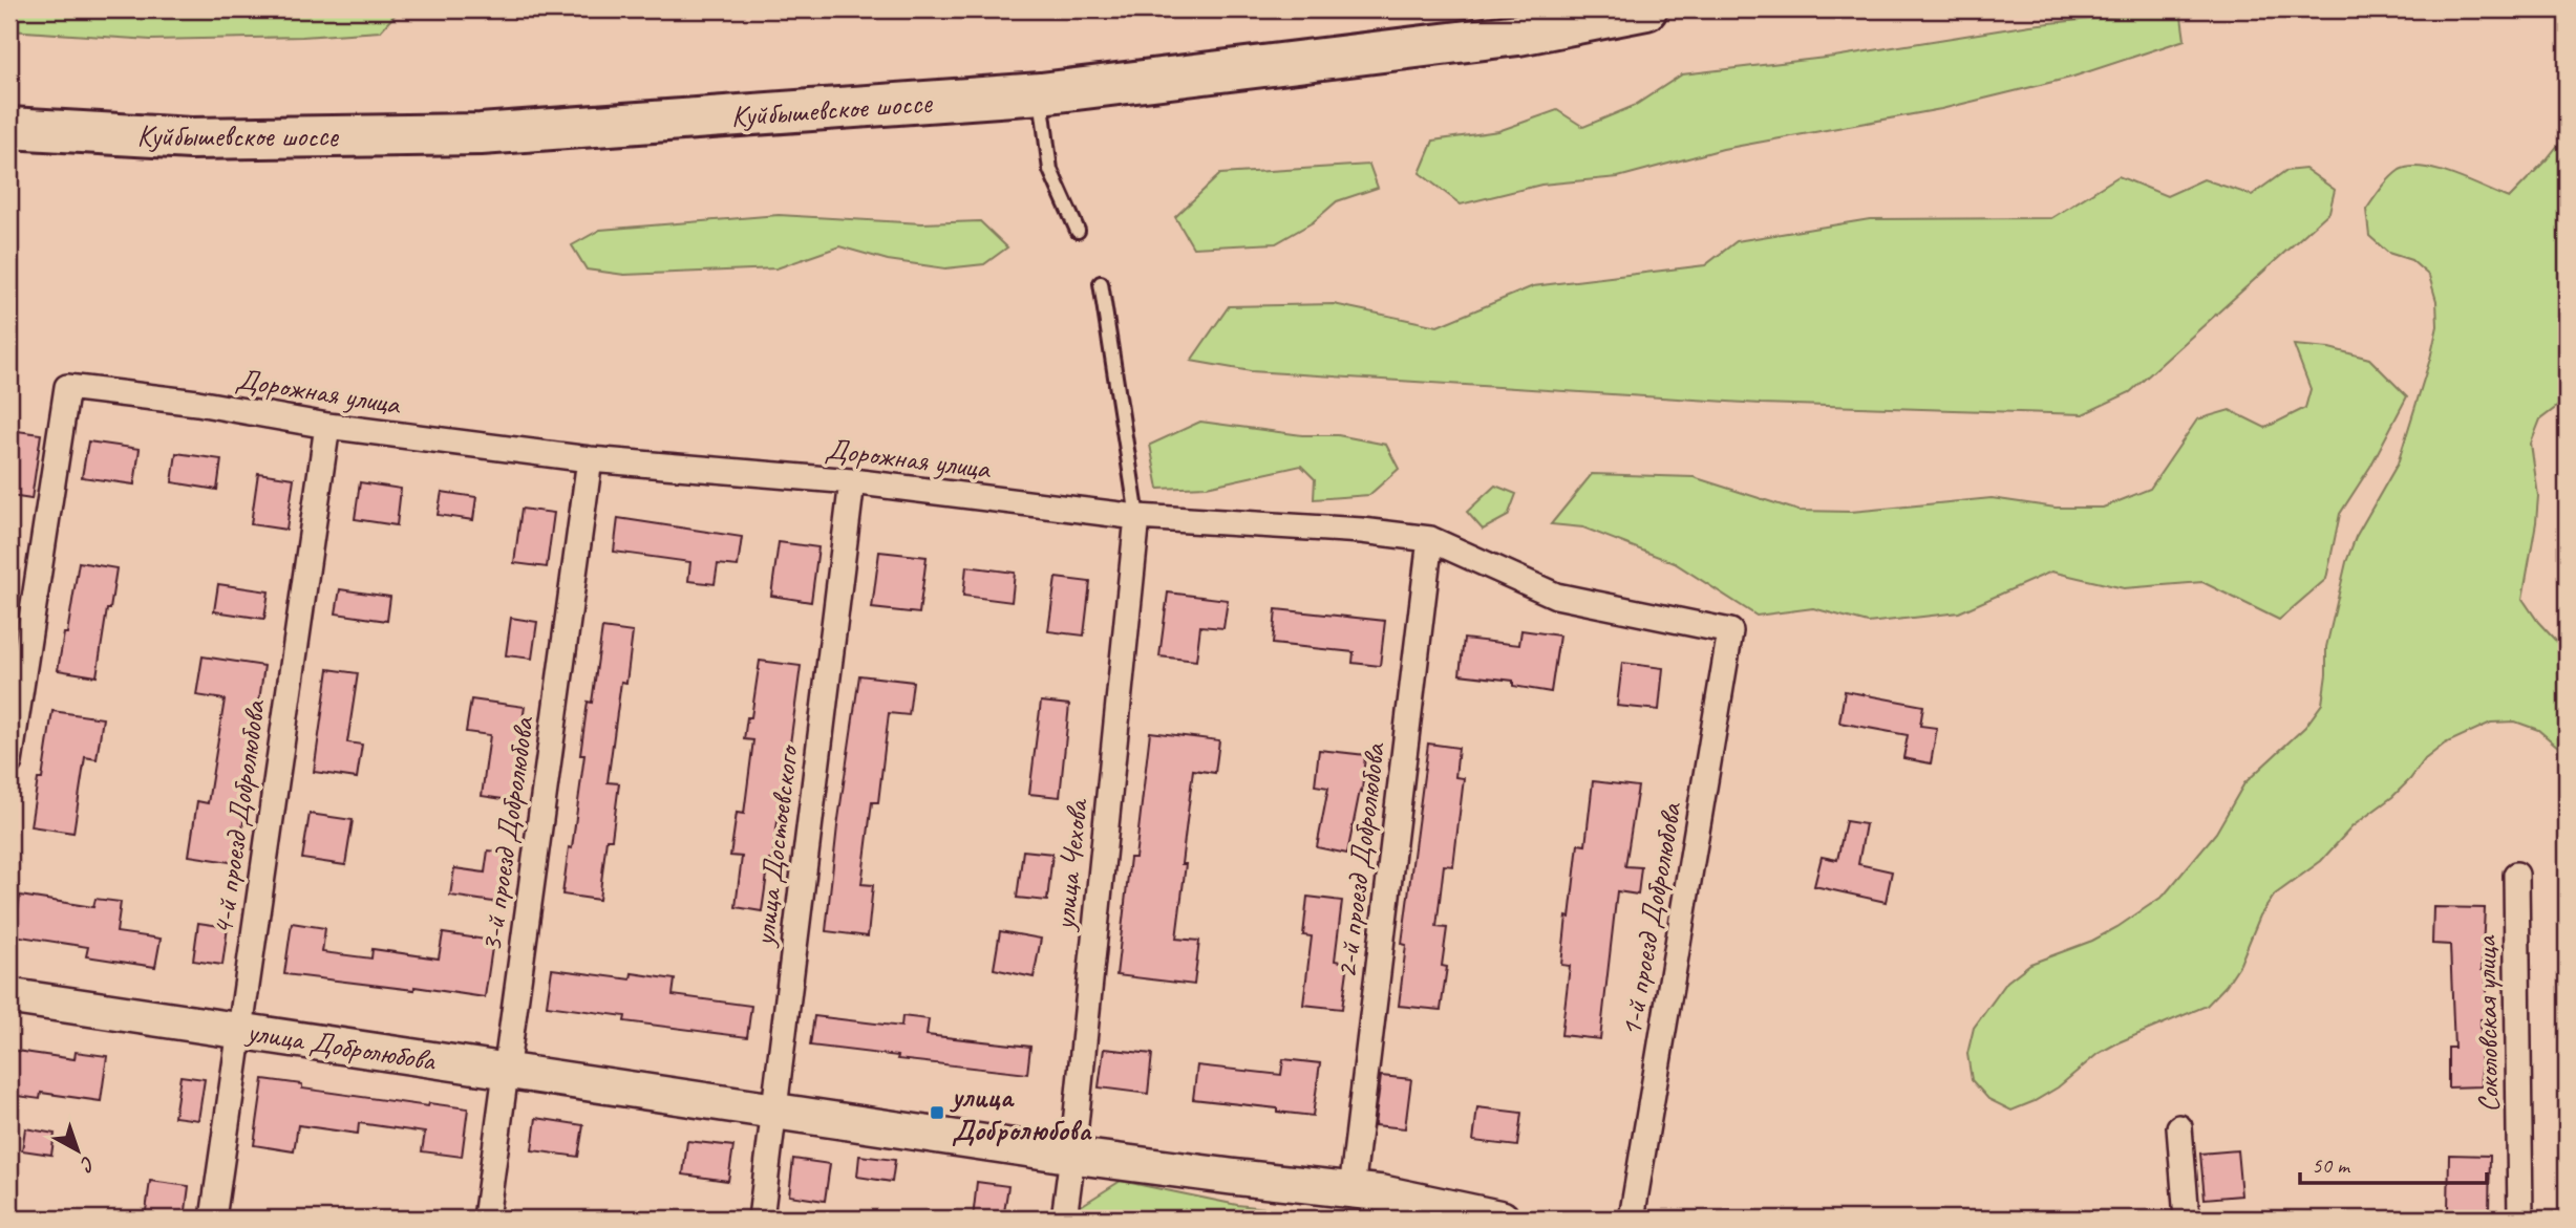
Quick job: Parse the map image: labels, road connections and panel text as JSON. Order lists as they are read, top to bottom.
{
  "streets": {
    "highway": ["Куйбышевское шоссе"],
    "street": [
      "Дорожная улица",
      "4-й проезд Добролюбова",
      "3-й проезд Добролюбова",
      "улица Достоевского",
      "2-й проезд Добролюбова",
      "улица Чехова",
      "1-й проезд Добролюбова",
      "Соколовская улица",
      "улица Добролюбова"
    ]
  },
  "crossings": [
    ["Дорожная улица", "4-й проезд Добролюбова"],
    ["Дорожная улица", "3-й проезд Добролюбова"],
    ["Дорожная улица", "улица Достоевского"],
    ["Дорожная улица", "2-й проезд Добролюбова"],
    ["Дорожная улица", "улица Чехова"],
    ["Дорожная улица", "1-й проезд Добролюбова"],
    ["4-й проезд Добролюбова", "улица Добролюбова"],
    ["3-й проезд Добролюбова", "улица Добролюбова"],
    ["улица Достоевского", "улица Добролюбова"],
    ["2-й проезд Добролюбова", "улица Добролюбова"],
    ["улица Чехова", "улица Добролюбова"]
  ],
  "places": {
    "transit": ["улица Добролюбова"]
  },
  "scale_bar": "50 m",
  "north": "bottom right"
}
